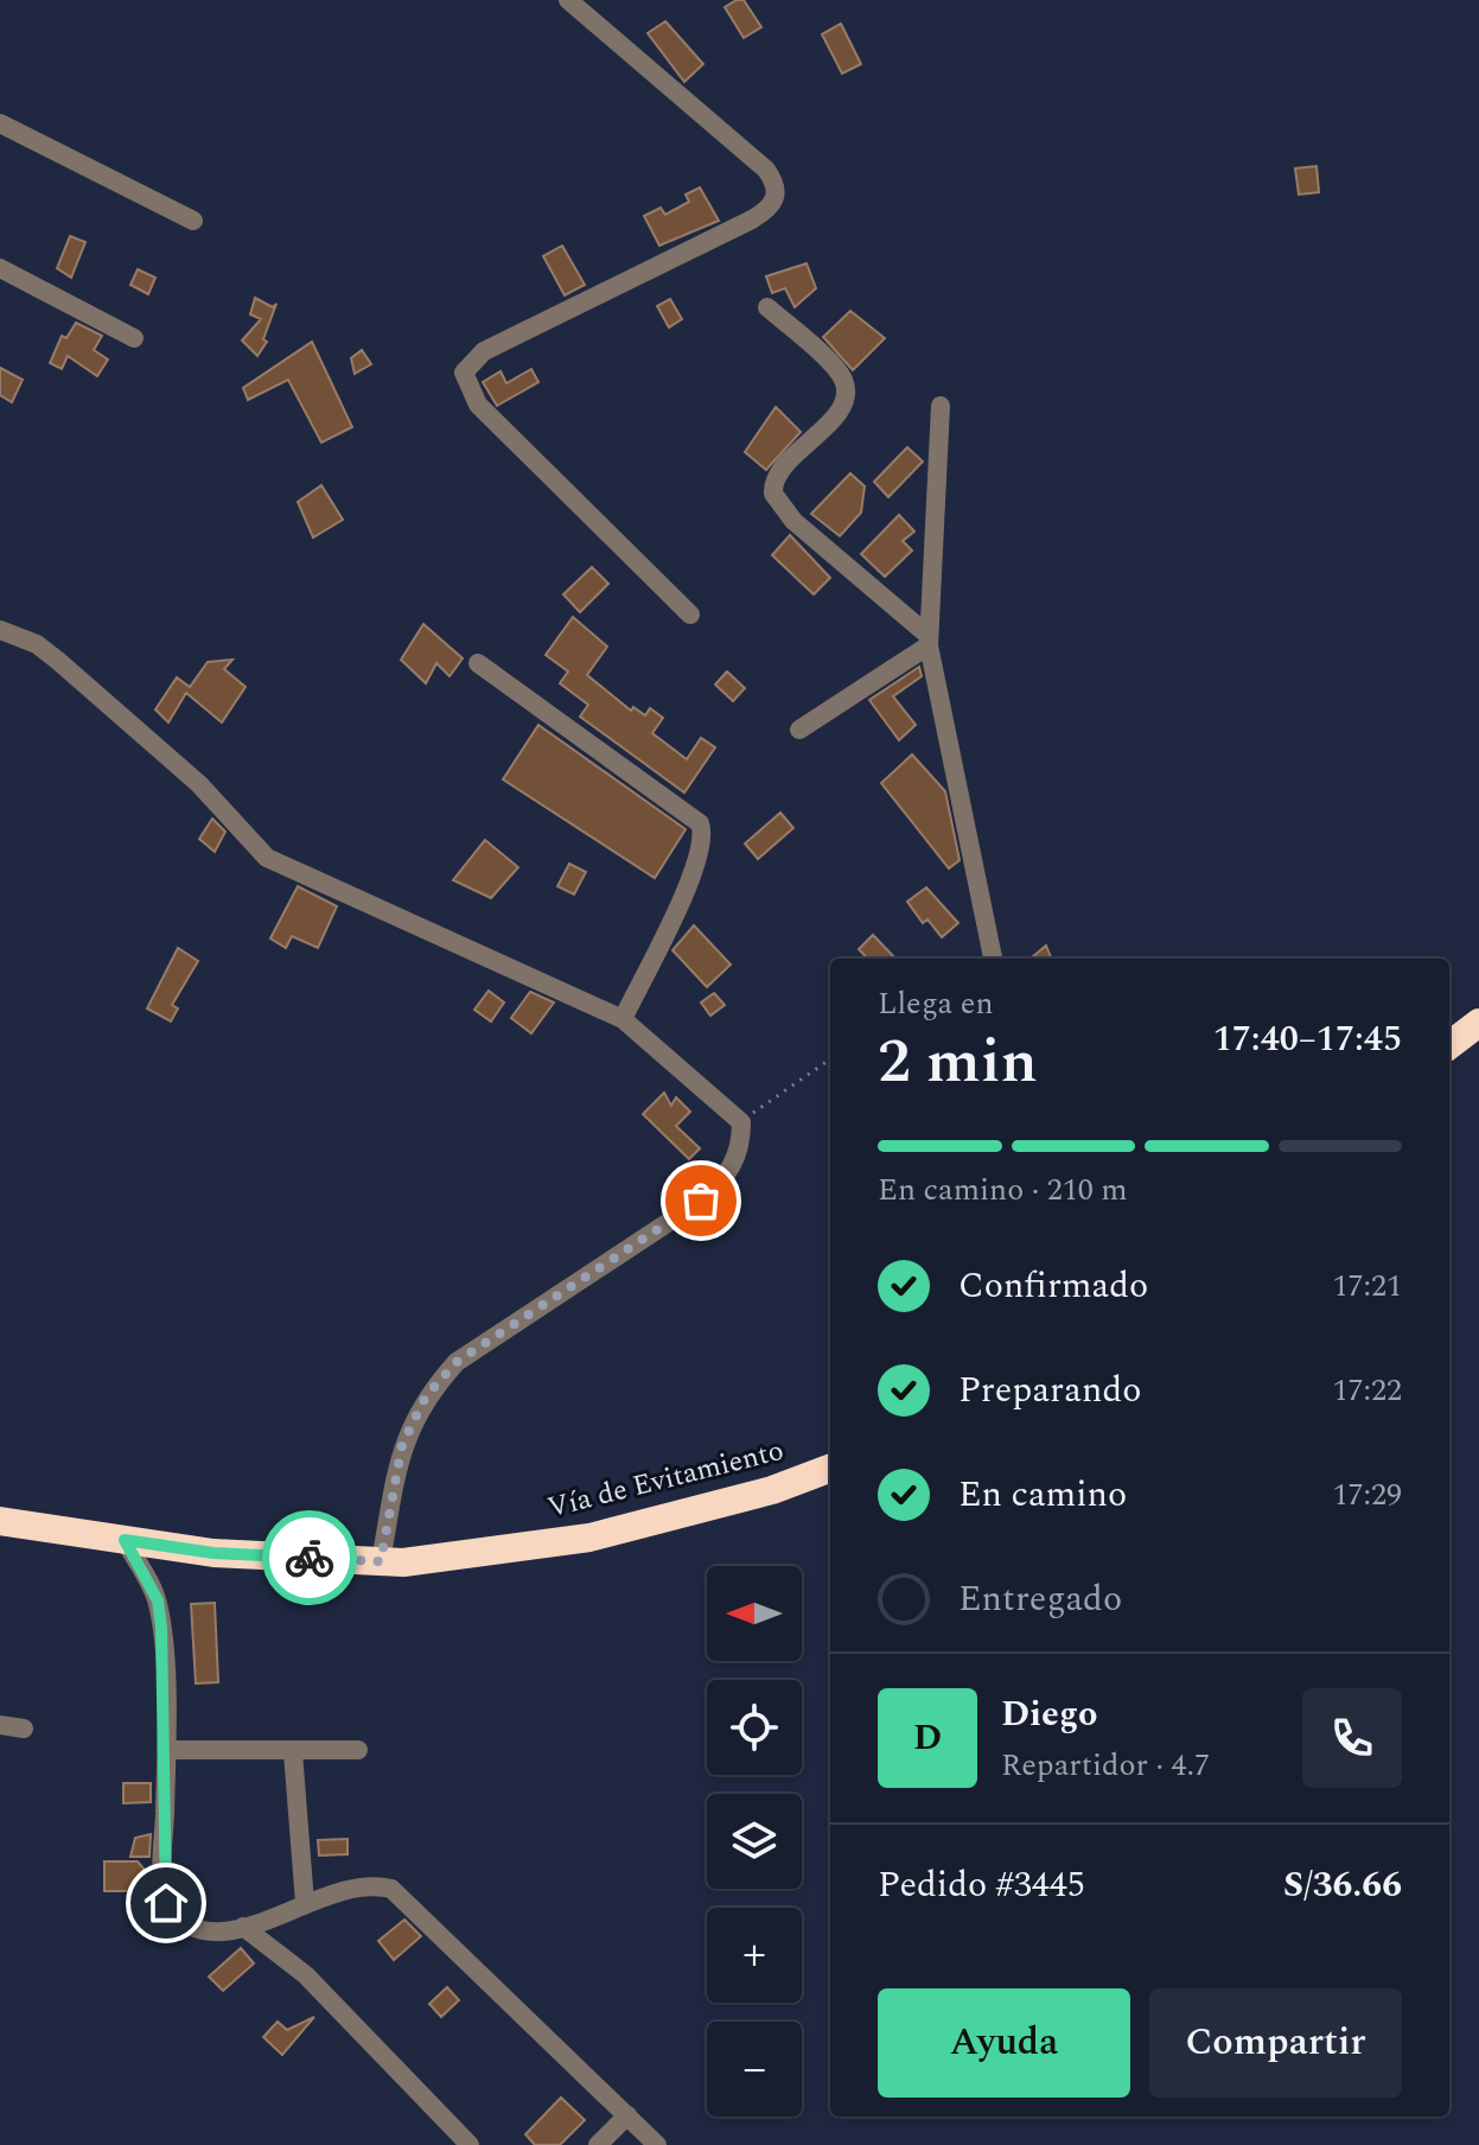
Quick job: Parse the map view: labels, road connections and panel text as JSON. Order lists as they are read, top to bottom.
{
  "streets": {
    "highway": ["Vía de Evitamiento"]
  },
  "north": "left",
  "page": {
    "heading": ["2 min", "Llega en", "17:40–17:45"],
    "panel": [
      "Diego",
      "Repartidor · 4.7",
      "Pedido #3445",
      "S/36.66"
    ],
    "bar": "En camino · 210 m",
    "list": [
      ["Confirmado", "17:21"],
      ["Preparando", "17:22"],
      ["En camino", "17:29"],
      "Entregado"
    ],
    "map_buttons": ["+", "−"],
    "round": "D",
    "buttons": ["Ayuda", "Compartir"]
  }
}
